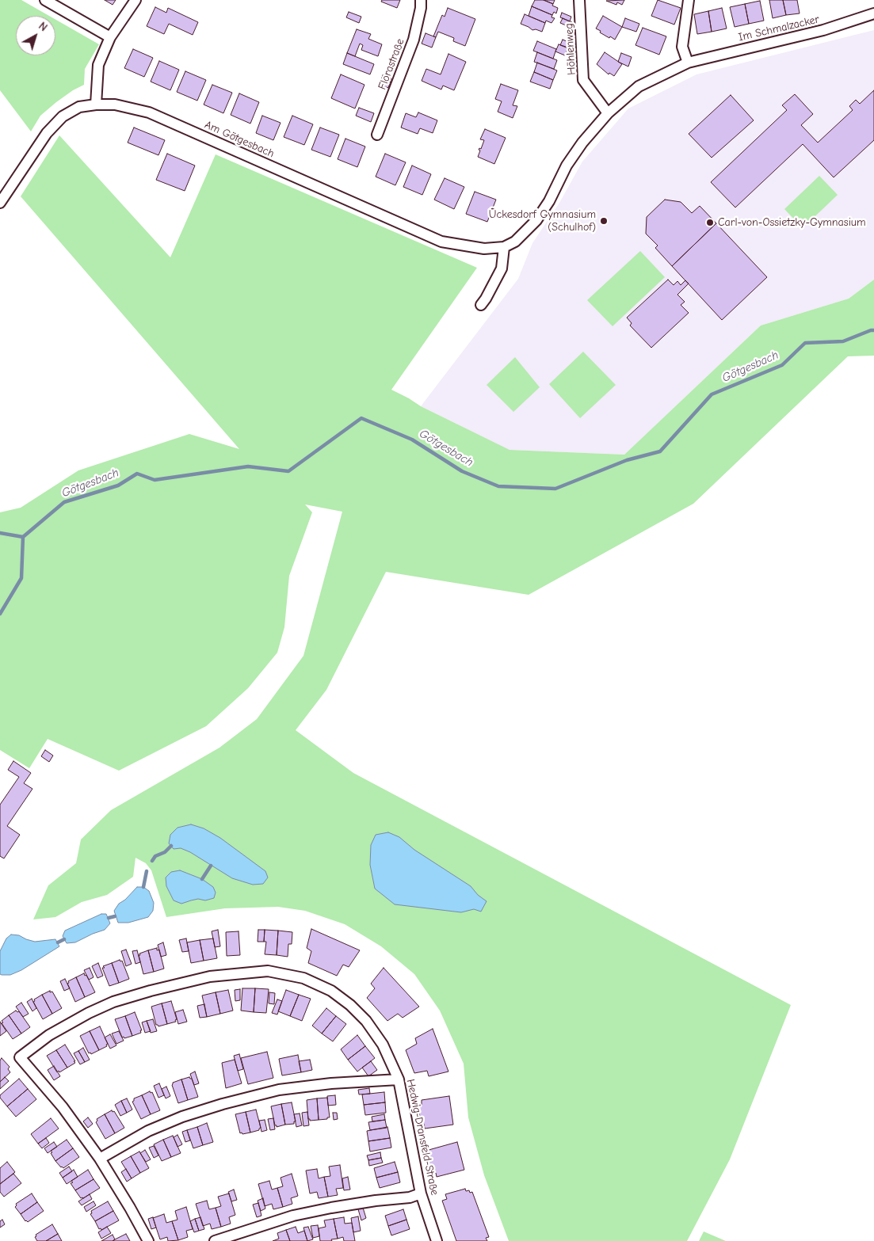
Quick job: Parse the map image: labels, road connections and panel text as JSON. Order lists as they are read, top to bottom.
{
  "streets": {
    "street": [
      "Im Schmalzacker",
      "Höhlenweg",
      "Florastraße",
      "Am Götgesbach",
      "Hedwig-Dransfeld-Straße"
    ]
  },
  "crossings": [
    ["Im Schmalzacker", "Höhlenweg"],
    ["Im Schmalzacker", "Am Götgesbach"]
  ],
  "water": ["Götgesbach"],
  "places": ["Ückesdorf Gymnasium (Schulhof)", "Carl-von-Ossietzky-Gymnasium"],
  "north": "top right"
}
